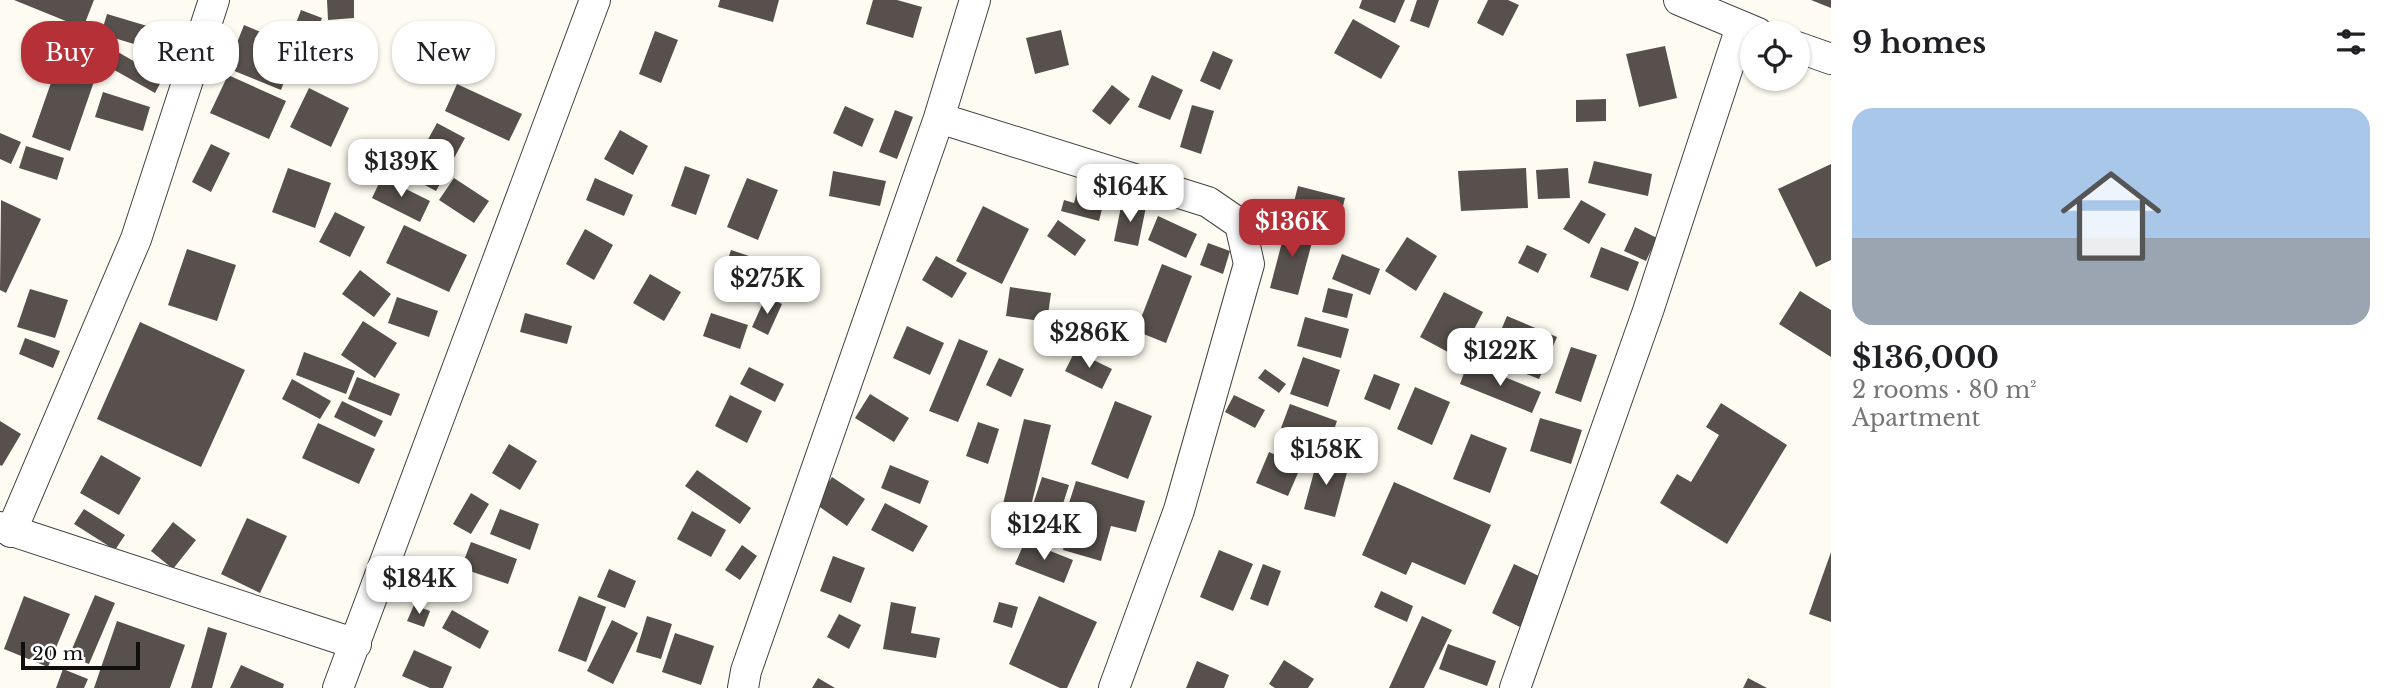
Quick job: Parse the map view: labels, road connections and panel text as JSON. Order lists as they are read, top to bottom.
{
  "scale_bar": "20 m",
  "page": {
    "heading": "9 homes",
    "chip": [
      "Buy",
      "Rent",
      "Filters",
      "New"
    ],
    "list": [
      {
        "name": "$136,000",
        "note": "2 rooms · 80 m² · Apartment"
      }
    ],
    "price": [
      "$139K",
      "$164K",
      "$136K",
      "$275K",
      "$286K",
      "$122K",
      "$158K",
      "$124K",
      "$184K"
    ],
    "scale": "20 m"
  }
}
